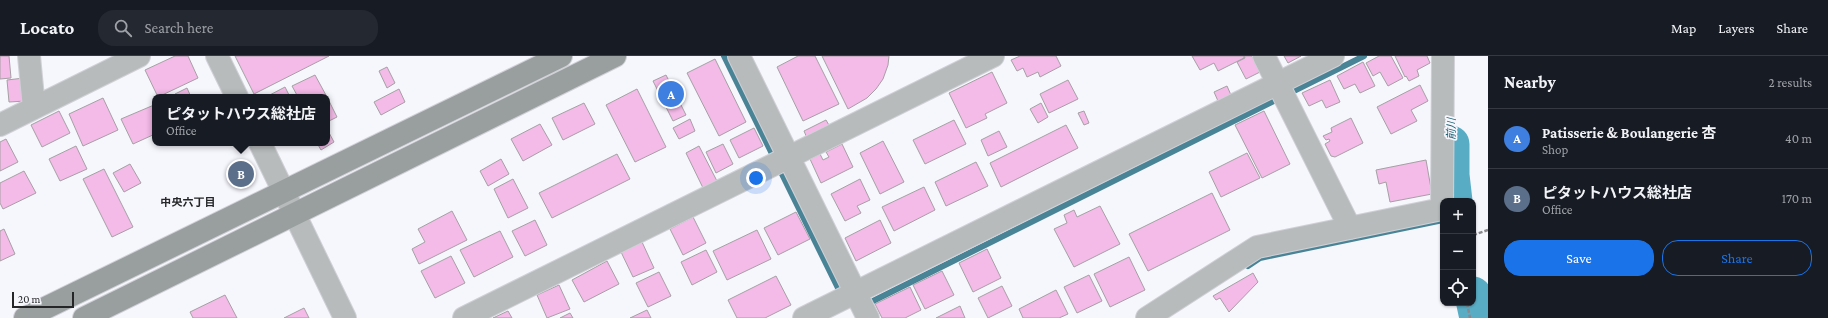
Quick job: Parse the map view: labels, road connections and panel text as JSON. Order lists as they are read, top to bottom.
{
  "districts": ["中央六丁目"],
  "water": ["前川"],
  "scale_bar": "20 m",
  "page": {
    "header": "Locato",
    "search": "Search here",
    "nav": ["Map", "Layers", "Share"],
    "heading": ["Nearby", "2 results"],
    "pins": ["A", "B"],
    "popup": ["ピタットハウス総社店", "Office"],
    "list": [
      {
        "mark": "A",
        "name": "Patisserie & Boulangerie 杏",
        "note": "Shop",
        "value": "40 m"
      },
      {
        "mark": "B",
        "name": "ピタットハウス総社店",
        "note": "Office",
        "value": "170 m"
      }
    ],
    "map_buttons": ["+", "−"],
    "buttons": ["Save", "Share"],
    "scale": "20 m"
  }
}
